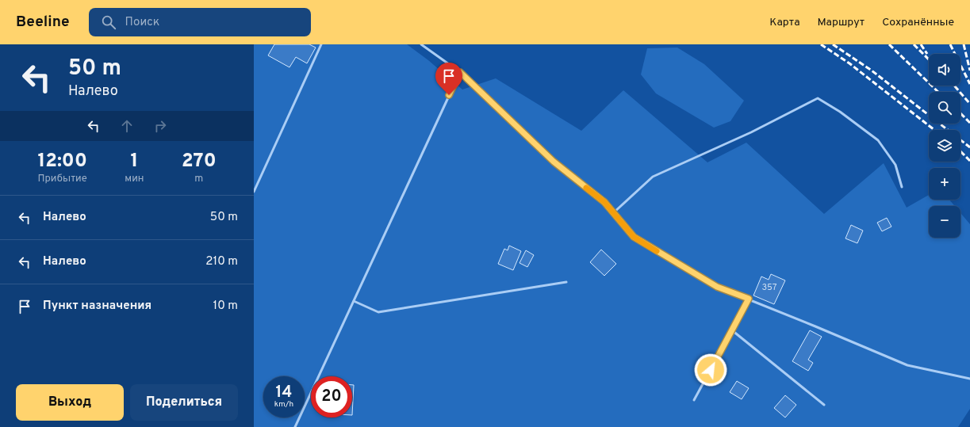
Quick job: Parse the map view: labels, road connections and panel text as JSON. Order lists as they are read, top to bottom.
{
  "house_numbers": ["357"],
  "page": {
    "header": "Beeline",
    "search": "Поиск",
    "nav": ["Карта", "Маршрут", "Сохранённые"],
    "turn": ["50 m", "Налево"],
    "map_buttons": ["+", "−"],
    "eta": [
      "12:00",
      "Прибытие",
      "1",
      "мин",
      "270",
      "m"
    ],
    "list": [
      {
        "name": "Налево",
        "value": "50 m"
      },
      {
        "name": "Налево",
        "value": "210 m"
      },
      {
        "name": "Пункт назначения",
        "value": "10 m"
      }
    ],
    "speed": "14 km/h",
    "limit": "20",
    "buttons": ["Выход", "Поделиться"]
  }
}
